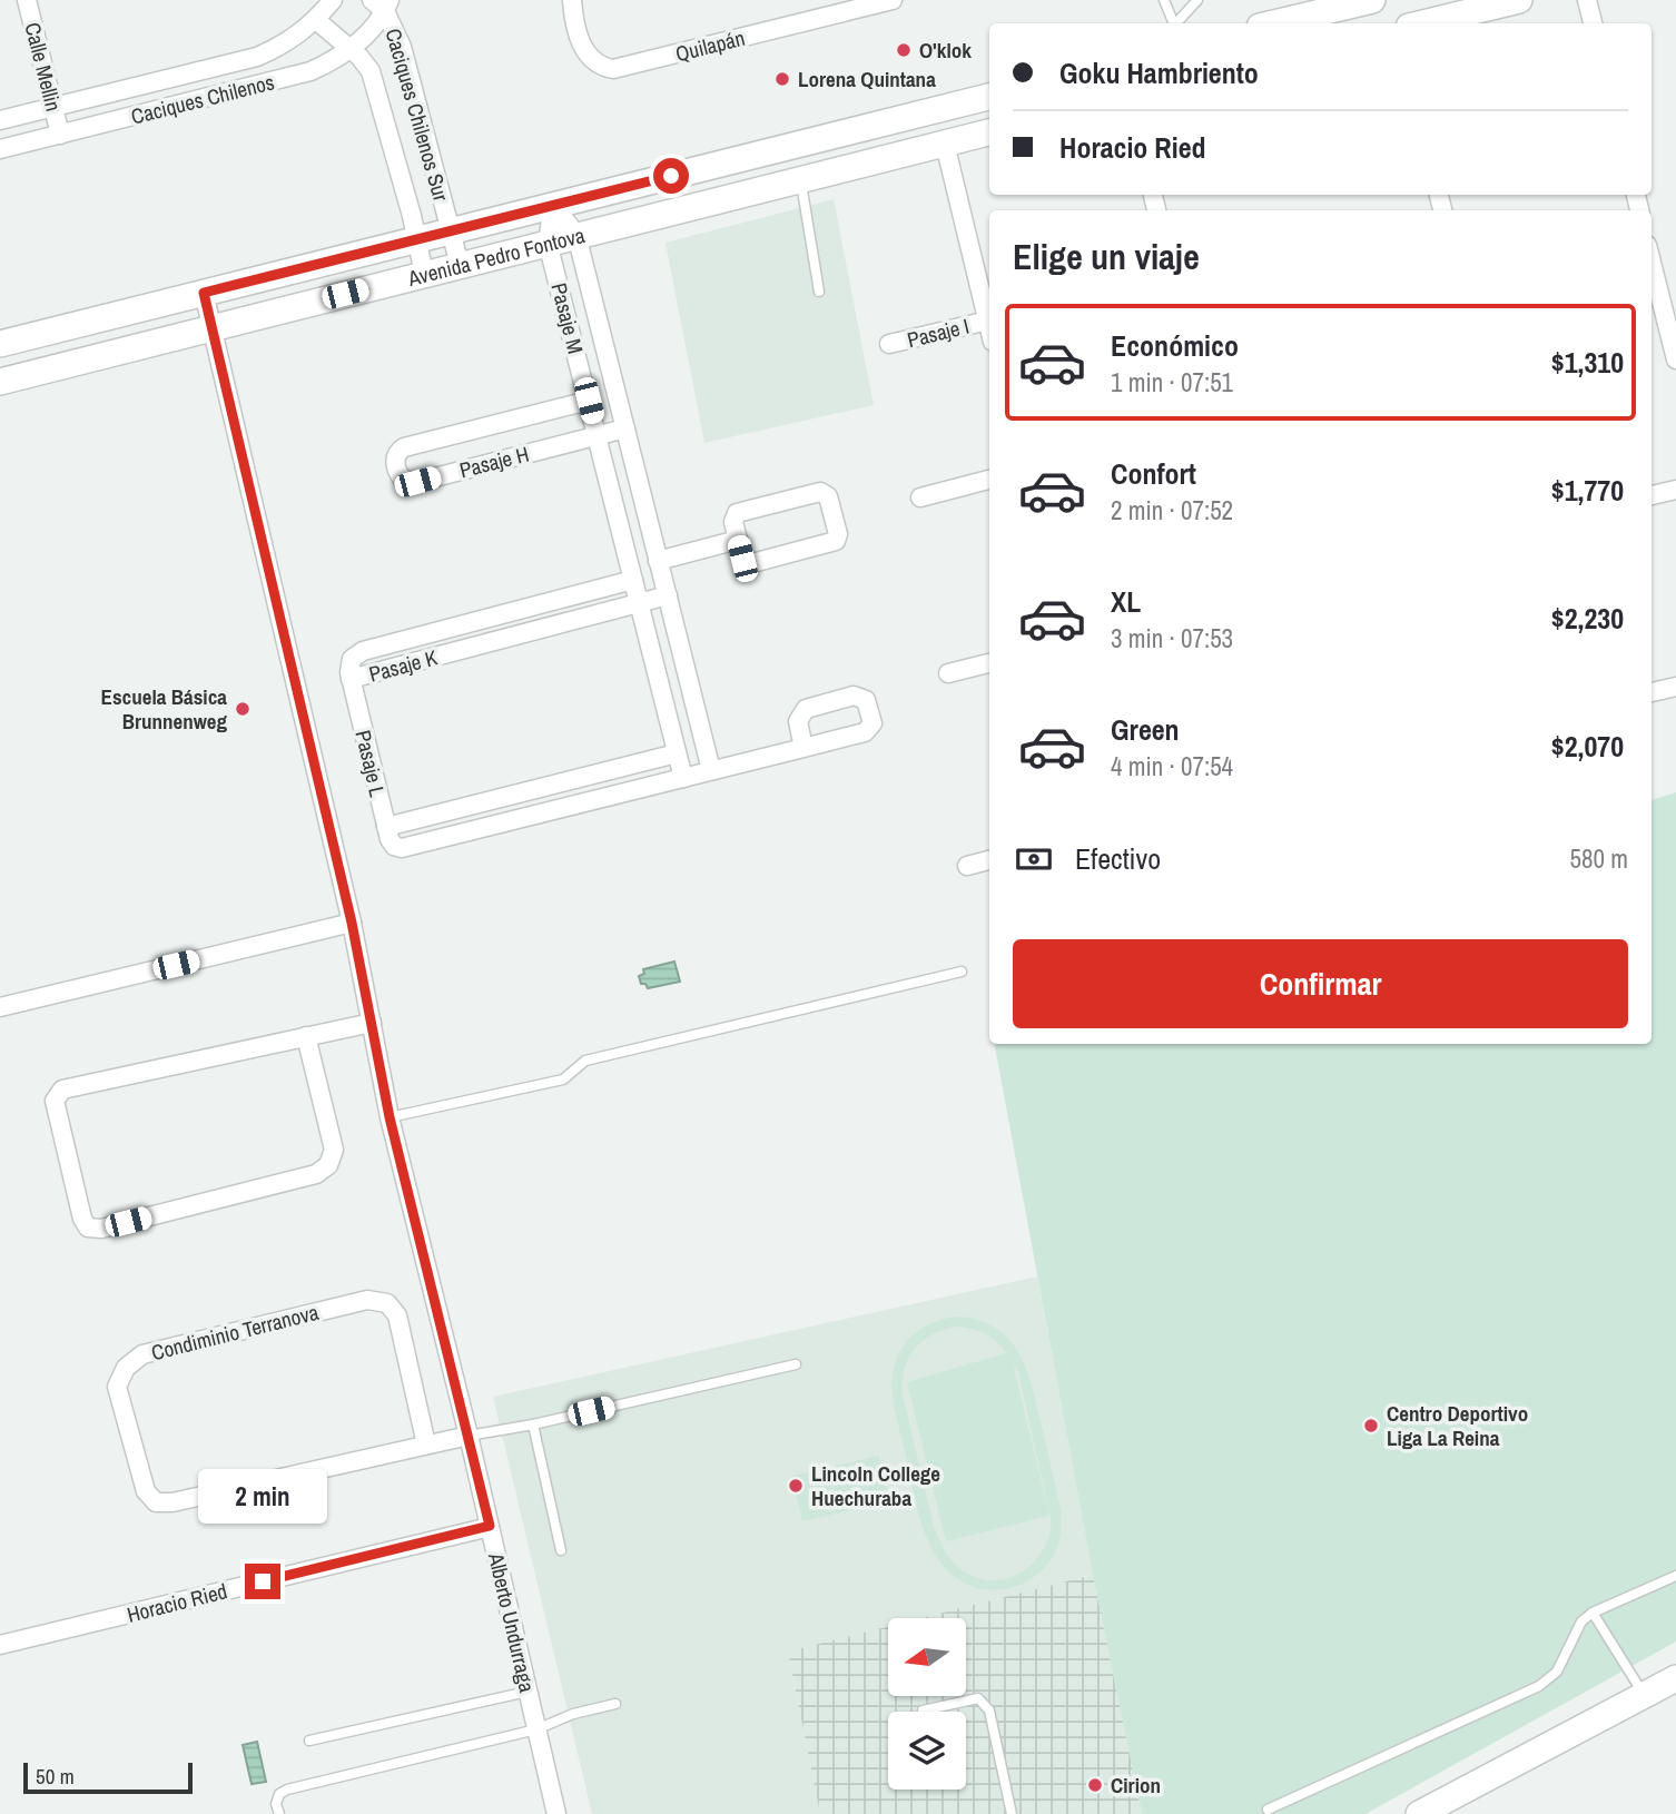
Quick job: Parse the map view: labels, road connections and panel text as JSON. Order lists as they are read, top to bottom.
{
  "streets": {
    "street": [
      "Quilapán",
      "Calle Mellin",
      "Caciques Chilenos",
      "Caciques Chilenos Sur",
      "Avenida Pedro Fontova",
      "Pasaje M",
      "Pasaje I",
      "Pasaje H",
      "Pasaje K",
      "Pasaje L",
      "Condiminio Terranova",
      "Horacio Ried",
      "Alberto Undurraga"
    ]
  },
  "crossings": [
    ["Calle Mellin", "Caciques Chilenos"],
    ["Caciques Chilenos", "Caciques Chilenos Sur"],
    ["Caciques Chilenos Sur", "Avenida Pedro Fontova"],
    ["Avenida Pedro Fontova", "Pasaje M"],
    ["Avenida Pedro Fontova", "Alberto Undurraga"],
    ["Pasaje M", "Pasaje H"],
    ["Pasaje M", "Pasaje K"],
    ["Pasaje M", "Pasaje L"],
    ["Pasaje K", "Pasaje L"],
    ["Condiminio Terranova", "Alberto Undurraga"],
    ["Horacio Ried", "Alberto Undurraga"]
  ],
  "places": [
    "O'klok",
    "Lorena Quintana",
    "Escuela Básica Brunnenweg",
    "Centro Deportivo Liga La Reina",
    "Lincoln College Huechuraba",
    "Cirion"
  ],
  "scale_bar": "50 m",
  "north": "left",
  "page": {
    "banner": ["Goku Hambriento", "Horacio Ried"],
    "heading": "Elige un viaje",
    "list": [
      {
        "name": "Económico",
        "note": "1 min · 07:51",
        "value": "$1,310"
      },
      {
        "name": "Confort",
        "note": "2 min · 07:52",
        "value": "$1,770"
      },
      {
        "name": "XL",
        "note": "3 min · 07:53",
        "value": "$2,230"
      },
      {
        "name": "Green",
        "note": "4 min · 07:54",
        "value": "$2,070"
      }
    ],
    "pay": ["Efectivo", "580 m"],
    "buttons": "Confirmar",
    "bubble": "2 min",
    "scale": "50 m"
  }
}
